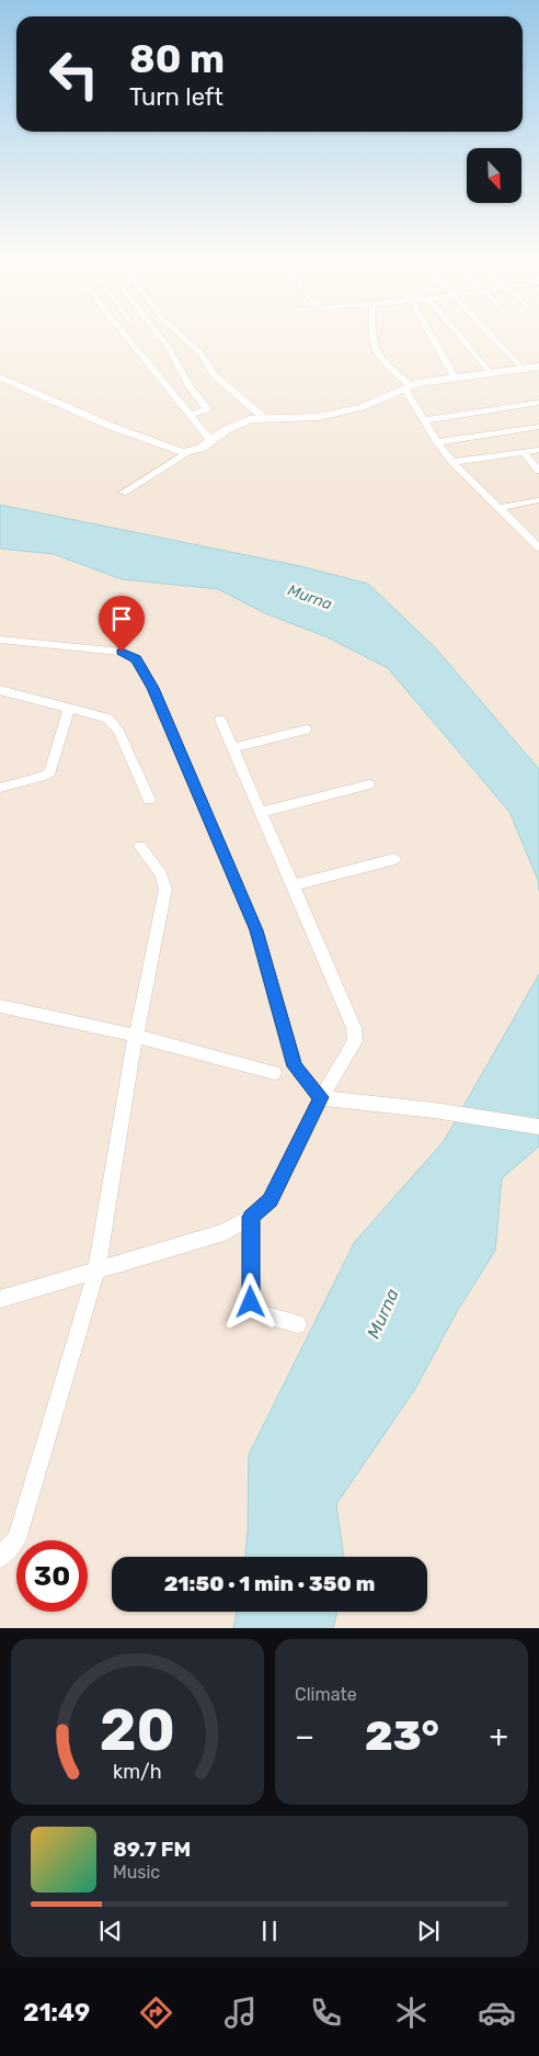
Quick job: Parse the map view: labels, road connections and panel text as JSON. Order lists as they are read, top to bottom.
{
  "water": ["Murna"],
  "north": "bottom right",
  "page": {
    "turn": ["80 m", "Turn left"],
    "limit": "30",
    "trip": "21:50 · 1 min · 350 m",
    "tile": "Climate",
    "heat": ["−", "23°", "+"],
    "song": ["89.7 FM", "Music"],
    "tabs": "21:49",
    "gauge": ["20", "km/h"]
  }
}
